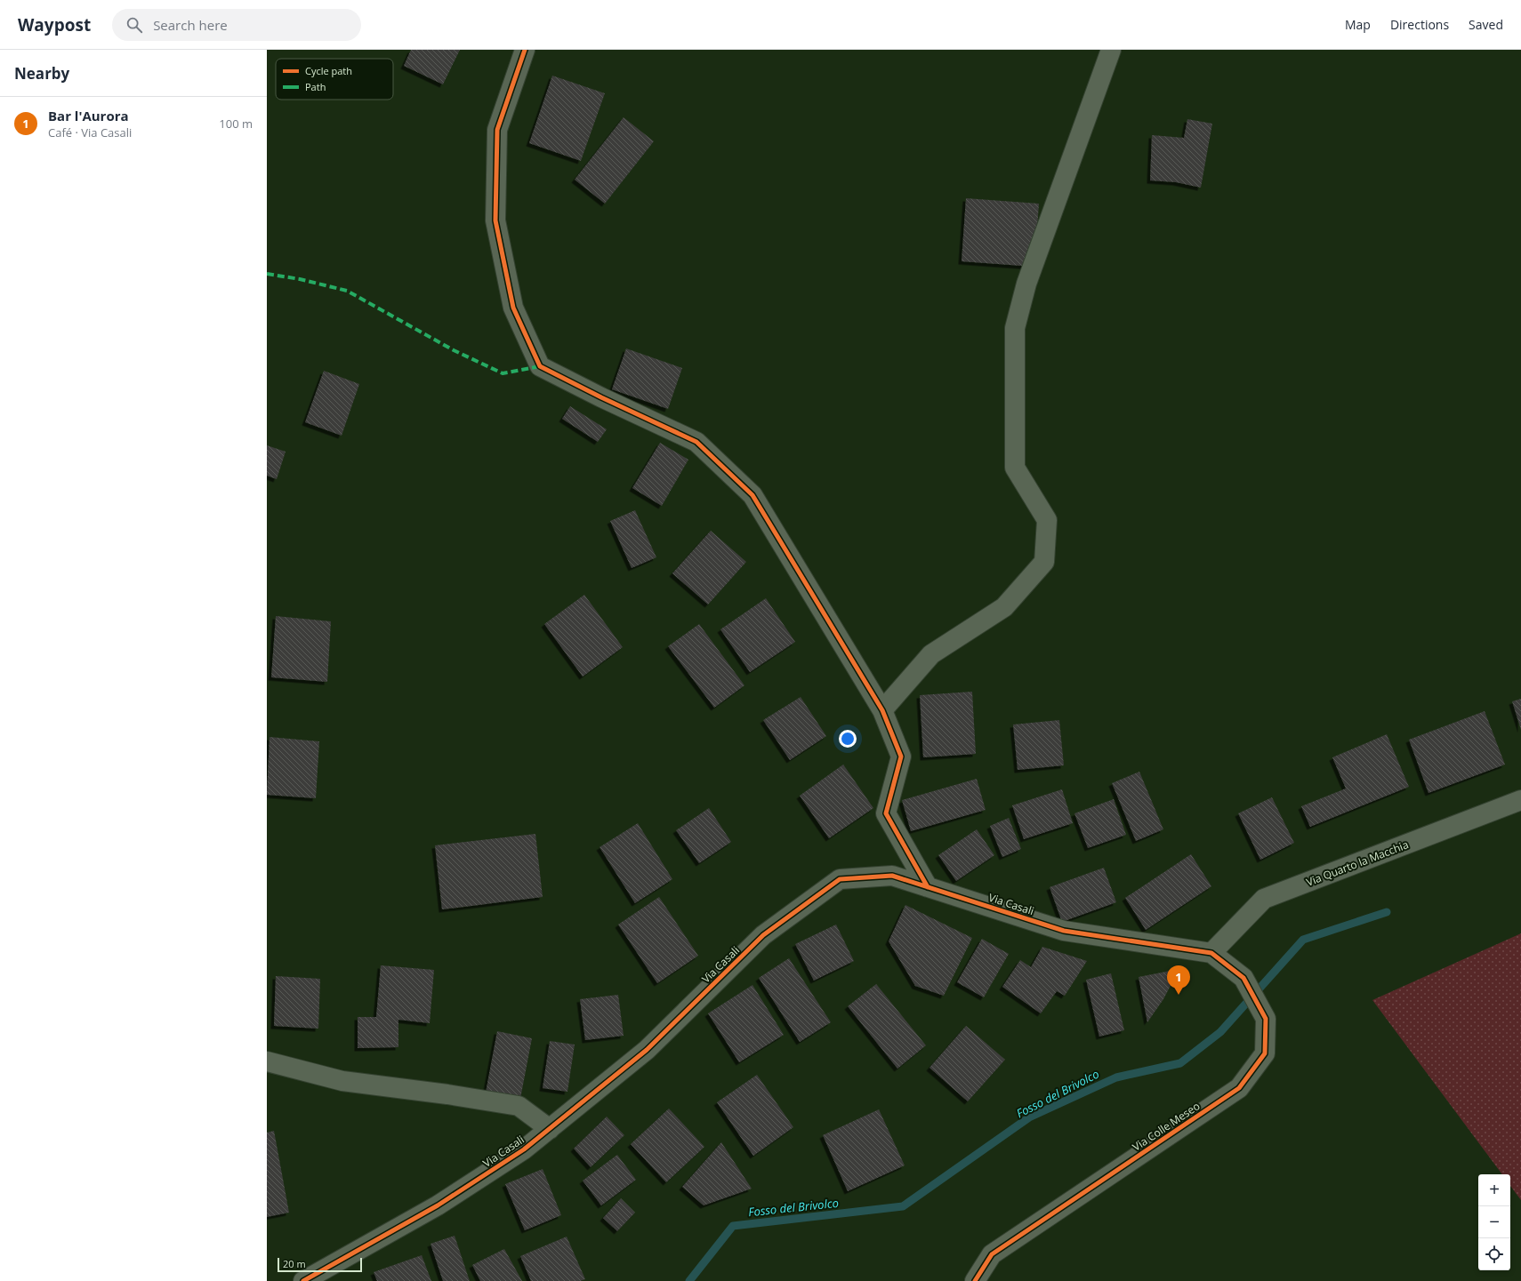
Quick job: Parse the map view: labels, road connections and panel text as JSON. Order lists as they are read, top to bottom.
{
  "streets": {
    "street": ["Via Quarto la Macchia", "Via Casali", "Via Colle Meseo"]
  },
  "crossings": [
    ["Via Quarto la Macchia", "Via Casali"],
    ["Via Quarto la Macchia", "Via Colle Meseo"],
    ["Via Casali", "Via Colle Meseo"]
  ],
  "water": ["Fosso del Brivolco"],
  "legend": ["Cycle path", "Path"],
  "scale_bar": "20 m",
  "page": {
    "header": "Waypost",
    "search": "Search here",
    "nav": ["Map", "Directions", "Saved"],
    "heading": "Nearby",
    "list": [
      {
        "mark": "1",
        "name": "Bar l'Aurora",
        "note": "Café · Via Casali",
        "value": "100 m"
      }
    ],
    "pins": "1",
    "map_buttons": ["+", "−"],
    "scale": "20 m"
  }
}
